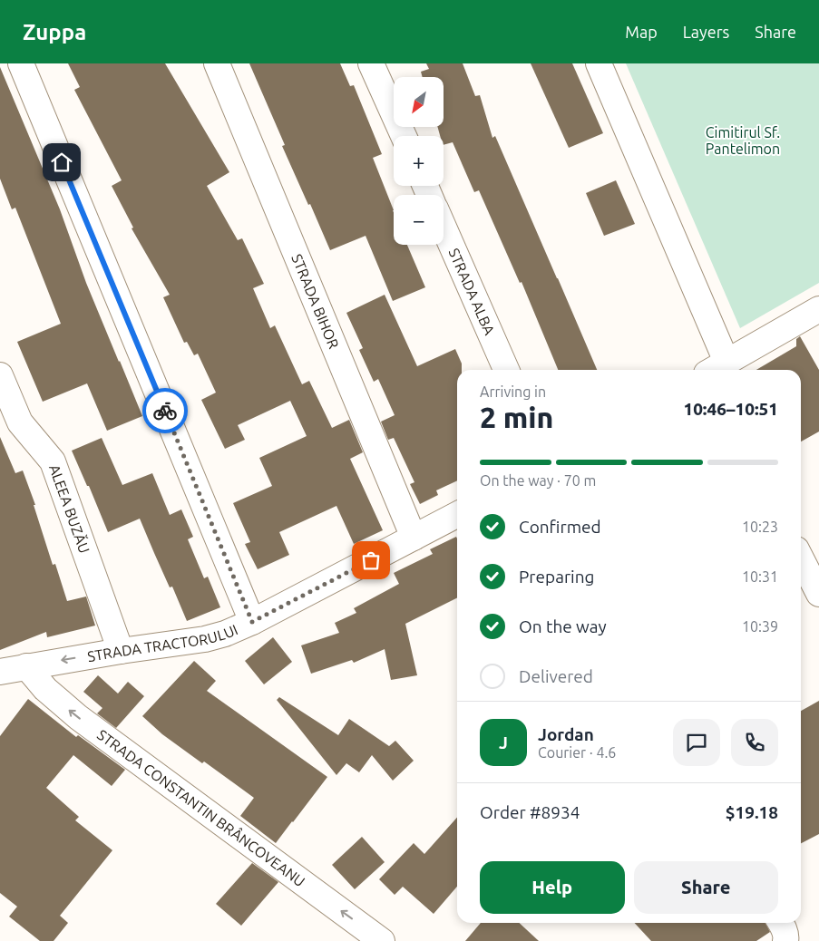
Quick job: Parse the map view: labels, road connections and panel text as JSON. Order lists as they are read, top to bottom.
{
  "streets": {
    "street": [
      "STRADA ALBA",
      "STRADA BIHOR",
      "ALEEA BUZĂU",
      "STRADA TRACTORULUI",
      "STRADA CONSTANTIN BRÂNCOVEANU"
    ]
  },
  "crossings": [
    ["STRADA BIHOR", "STRADA TRACTORULUI"],
    ["ALEEA BUZĂU", "STRADA TRACTORULUI"],
    ["STRADA TRACTORULUI", "STRADA CONSTANTIN BRÂNCOVEANU"]
  ],
  "one_way": ["STRADA CONSTANTIN BRÂNCOVEANU"],
  "parks": ["Cimitirul Sf. Pantelimon"],
  "north": "bottom left",
  "page": {
    "header": "Zuppa",
    "nav": ["Map", "Layers", "Share"],
    "map_buttons": ["+", "−"],
    "heading": ["2 min", "Arriving in", "10:46–10:51"],
    "panel": [
      "Jordan",
      "Courier · 4.6",
      "Order #8934",
      "$19.18"
    ],
    "bar": "On the way · 70 m",
    "list": [
      ["Confirmed", "10:23"],
      ["Preparing", "10:31"],
      ["On the way", "10:39"],
      "Delivered"
    ],
    "round": "J",
    "buttons": ["Help", "Share"]
  }
}
